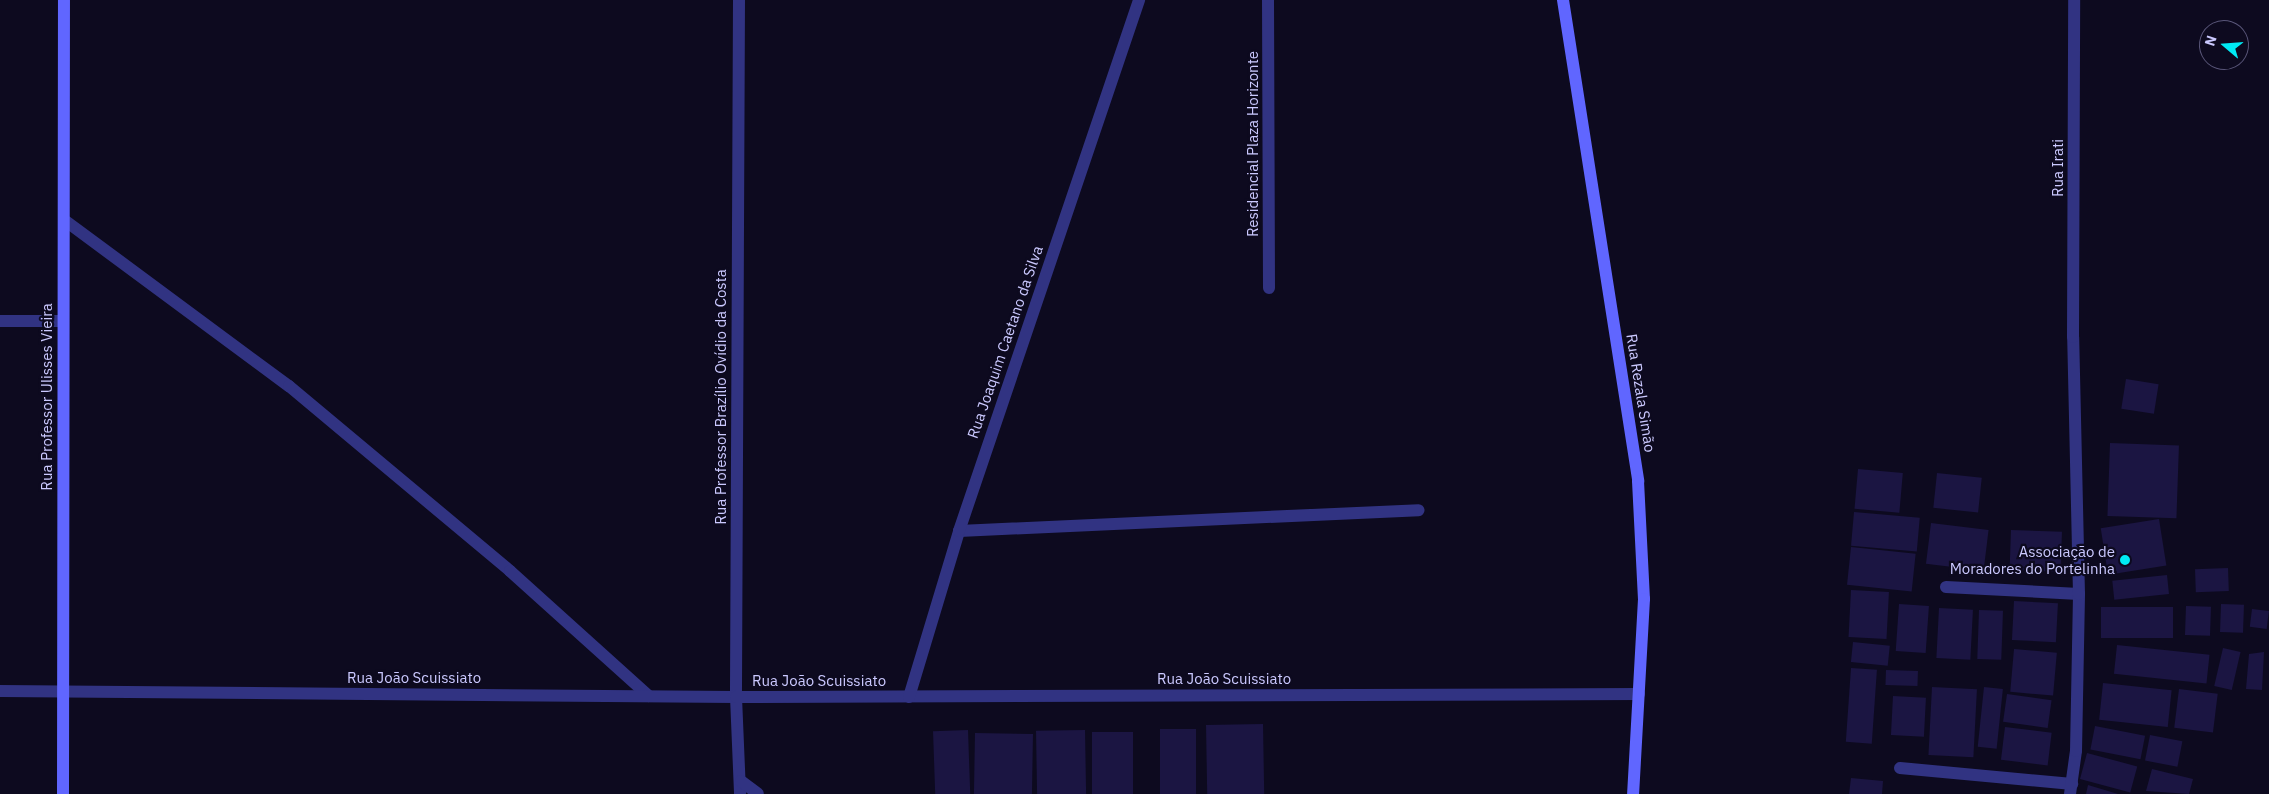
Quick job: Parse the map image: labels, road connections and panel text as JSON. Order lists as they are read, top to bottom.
{
  "streets": {
    "street": [
      "Residencial Plaza Horizonte",
      "Rua Irati",
      "Rua Joaquim Caetano da Silva",
      "Rua Rezala Simão",
      "Rua Professor Ulisses Vieira",
      "Rua Professor Brazílio Ovídio da Costa",
      "Rua João Scuissiato"
    ]
  },
  "crossings": [
    ["Rua Joaquim Caetano da Silva", "Rua João Scuissiato"],
    ["Rua Rezala Simão", "Rua João Scuissiato"],
    ["Rua Professor Ulisses Vieira", "Rua João Scuissiato"],
    ["Rua Professor Brazílio Ovídio da Costa", "Rua João Scuissiato"]
  ],
  "places": ["Associação de Moradores do Portelinha"],
  "north": "left"
}
